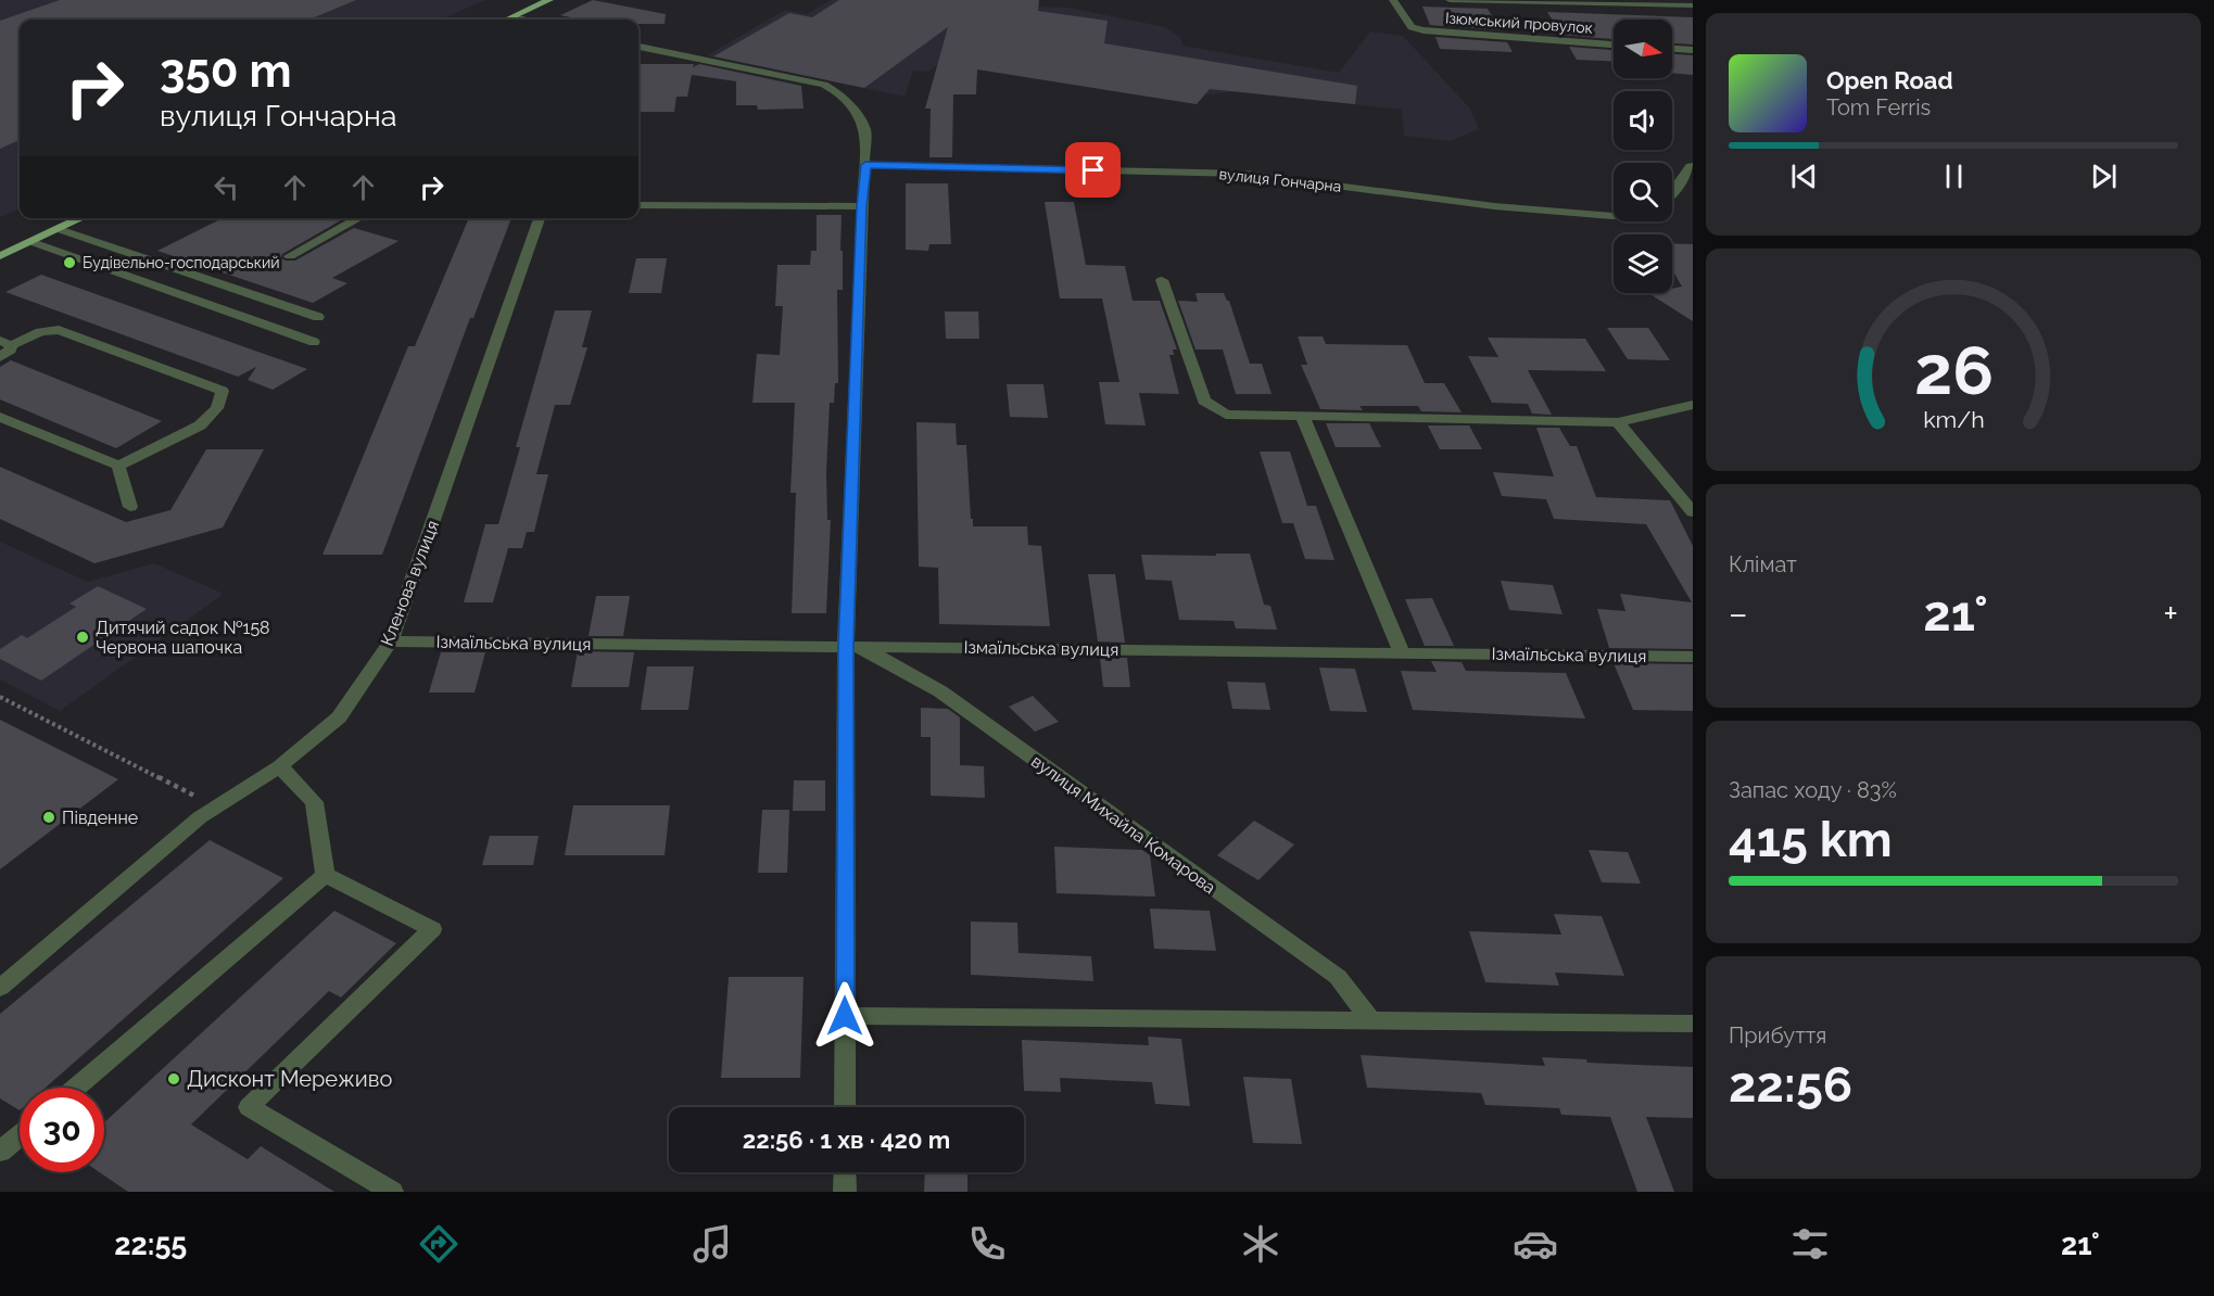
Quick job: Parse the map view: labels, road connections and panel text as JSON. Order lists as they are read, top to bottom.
{
  "streets": {
    "street": [
      "Ізюмський провулок",
      "вулиця Гончарна",
      "Кленова вулиця",
      "Ізмаїльська вулиця",
      "вулиця Михайла Комарова"
    ]
  },
  "crossings": [
    ["Кленова вулиця", "Ізмаїльська вулиця"],
    ["Ізмаїльська вулиця", "вулиця Михайла Комарова"]
  ],
  "places": [
    "Будівельно-господарський",
    "Дитячий садок №158 Червона шапочка",
    "Південне",
    "Дисконт Мереживо"
  ],
  "north": "right",
  "page": {
    "turn": ["350 m", "вулиця Гончарна"],
    "song": ["Open Road", "Tom Ferris"],
    "tile": [
      "Клімат",
      ["Запас ходу · 83%", "415 km"],
      ["Прибуття", "22:56"]
    ],
    "heat": ["−", "21°", "+"],
    "limit": "30",
    "trip": "22:56 · 1 хв · 420 m",
    "tabs": ["22:55", "21°"],
    "gauge": ["26", "km/h"]
  }
}
